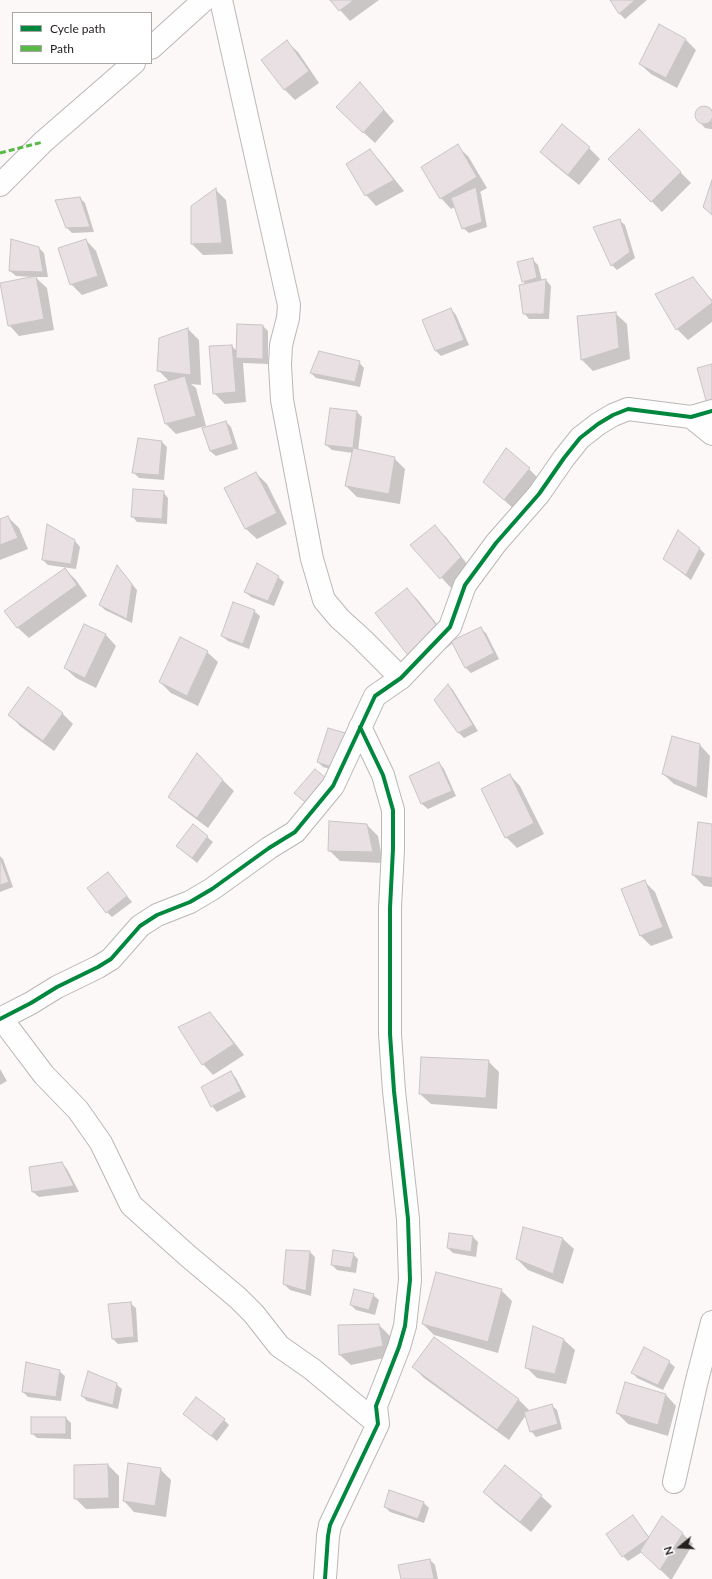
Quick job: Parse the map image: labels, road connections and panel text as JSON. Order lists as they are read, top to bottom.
{
  "legend": ["Cycle path", "Path"],
  "north": "left"
}
